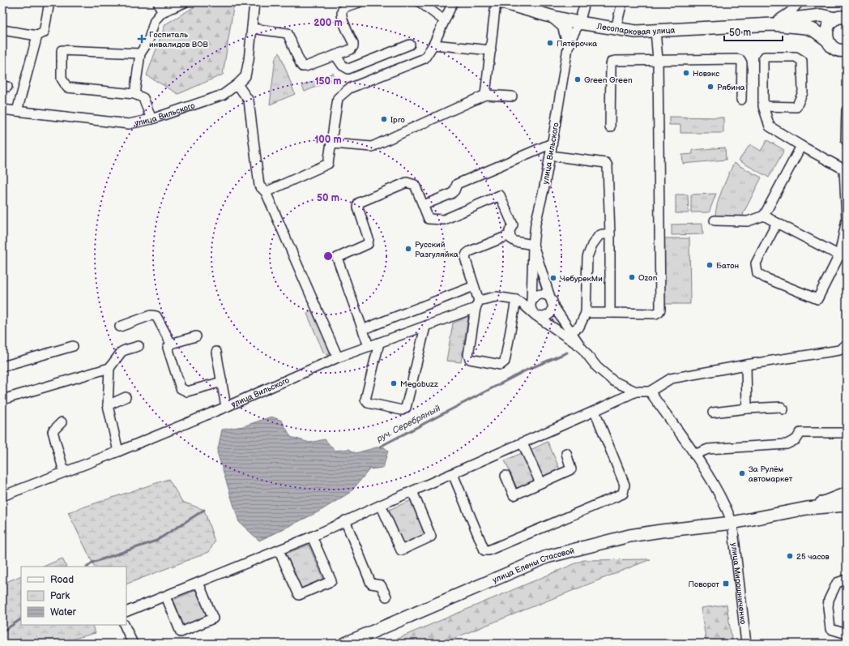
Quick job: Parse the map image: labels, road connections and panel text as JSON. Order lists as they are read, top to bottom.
{
  "streets": {
    "main road": ["Лесопарковая улица", "улица Елены Стасовой"],
    "street": ["улица Вильского", "улица Мирошниченко"]
  },
  "crossings": [
    ["Лесопарковая улица", "улица Вильского"],
    ["улица Елены Стасовой", "улица Мирошниченко"]
  ],
  "water": ["руч. Серебряный"],
  "places": {
    "health": ["Госпиталь инвалидов ВОВ"],
    "other": [
      "Пятёрочка",
      "Новэкс",
      "Green Green",
      "Рябина",
      "Ipro",
      "Русский Разгуляйка",
      "Батон",
      "Ozon",
      "ЧебурекМи",
      "Megabuzz",
      "За Рулём автомаркет",
      "25 часов"
    ],
    "transit": ["Поворот"]
  },
  "legend": ["Road", "Park", "Water"],
  "scale_bar": "50 m",
  "rings": [
    "200 m",
    "150 m",
    "100 m",
    "50 m"
  ]
}
